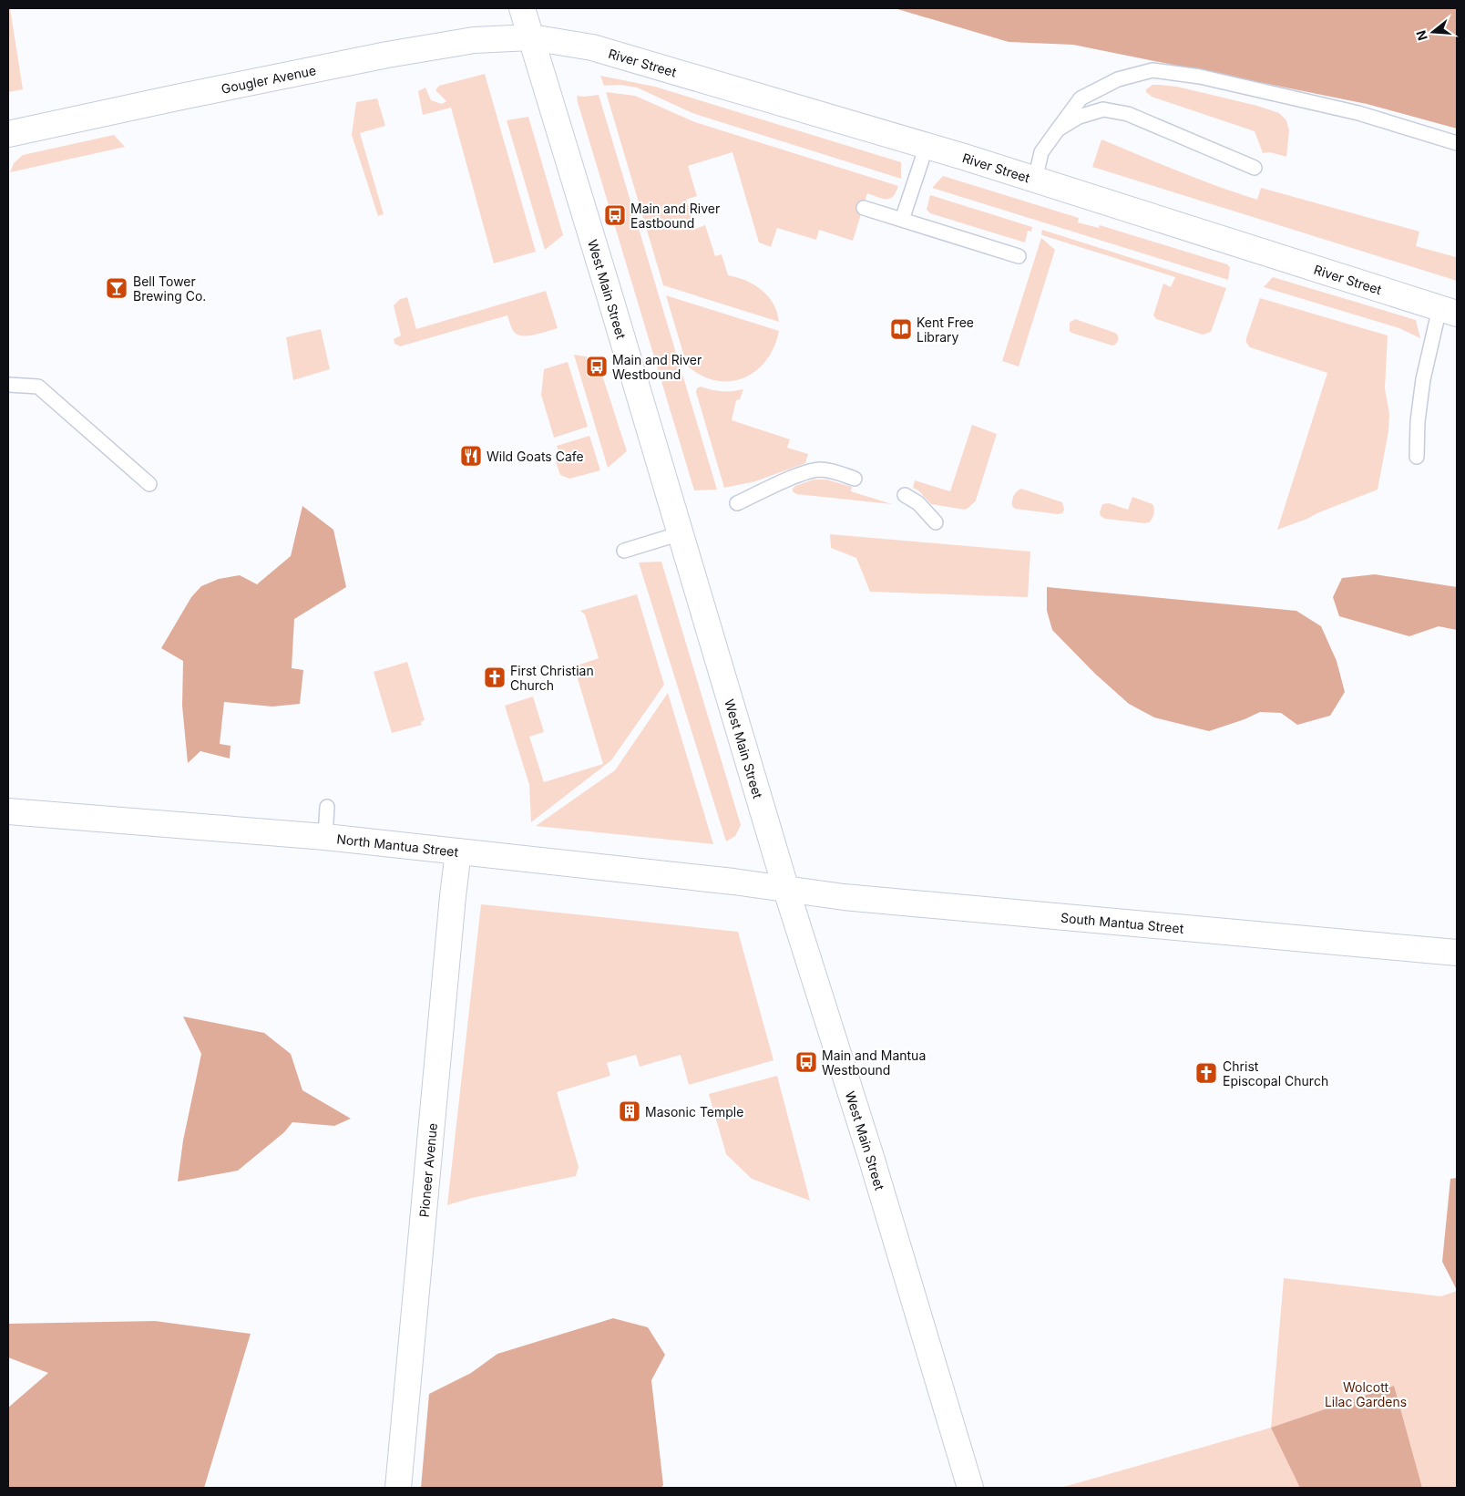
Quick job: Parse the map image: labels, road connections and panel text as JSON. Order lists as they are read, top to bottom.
{
  "streets": {
    "main road": [
      "River Street",
      "Gougler Avenue",
      "West Main Street",
      "North Mantua Street",
      "South Mantua Street",
      "Pioneer Avenue"
    ]
  },
  "crossings": [
    ["River Street", "Gougler Avenue"],
    ["River Street", "West Main Street"],
    ["Gougler Avenue", "West Main Street"],
    ["West Main Street", "North Mantua Street"],
    ["West Main Street", "South Mantua Street"],
    ["North Mantua Street", "South Mantua Street"],
    ["North Mantua Street", "Pioneer Avenue"]
  ],
  "parks": ["Wolcott Lilac Gardens"],
  "places": {
    "bus stop": ["Main and River Eastbound", "Main and River Westbound", "Main and Mantua Westbound"],
    "bar": ["Bell Tower Brewing Co."],
    "library": ["Kent Free Library"],
    "restaurant": ["Wild Goats Cafe"],
    "church": ["First Christian Church", "Christ Episcopal Church"],
    "building": ["Masonic Temple"]
  },
  "north": "left"
}
